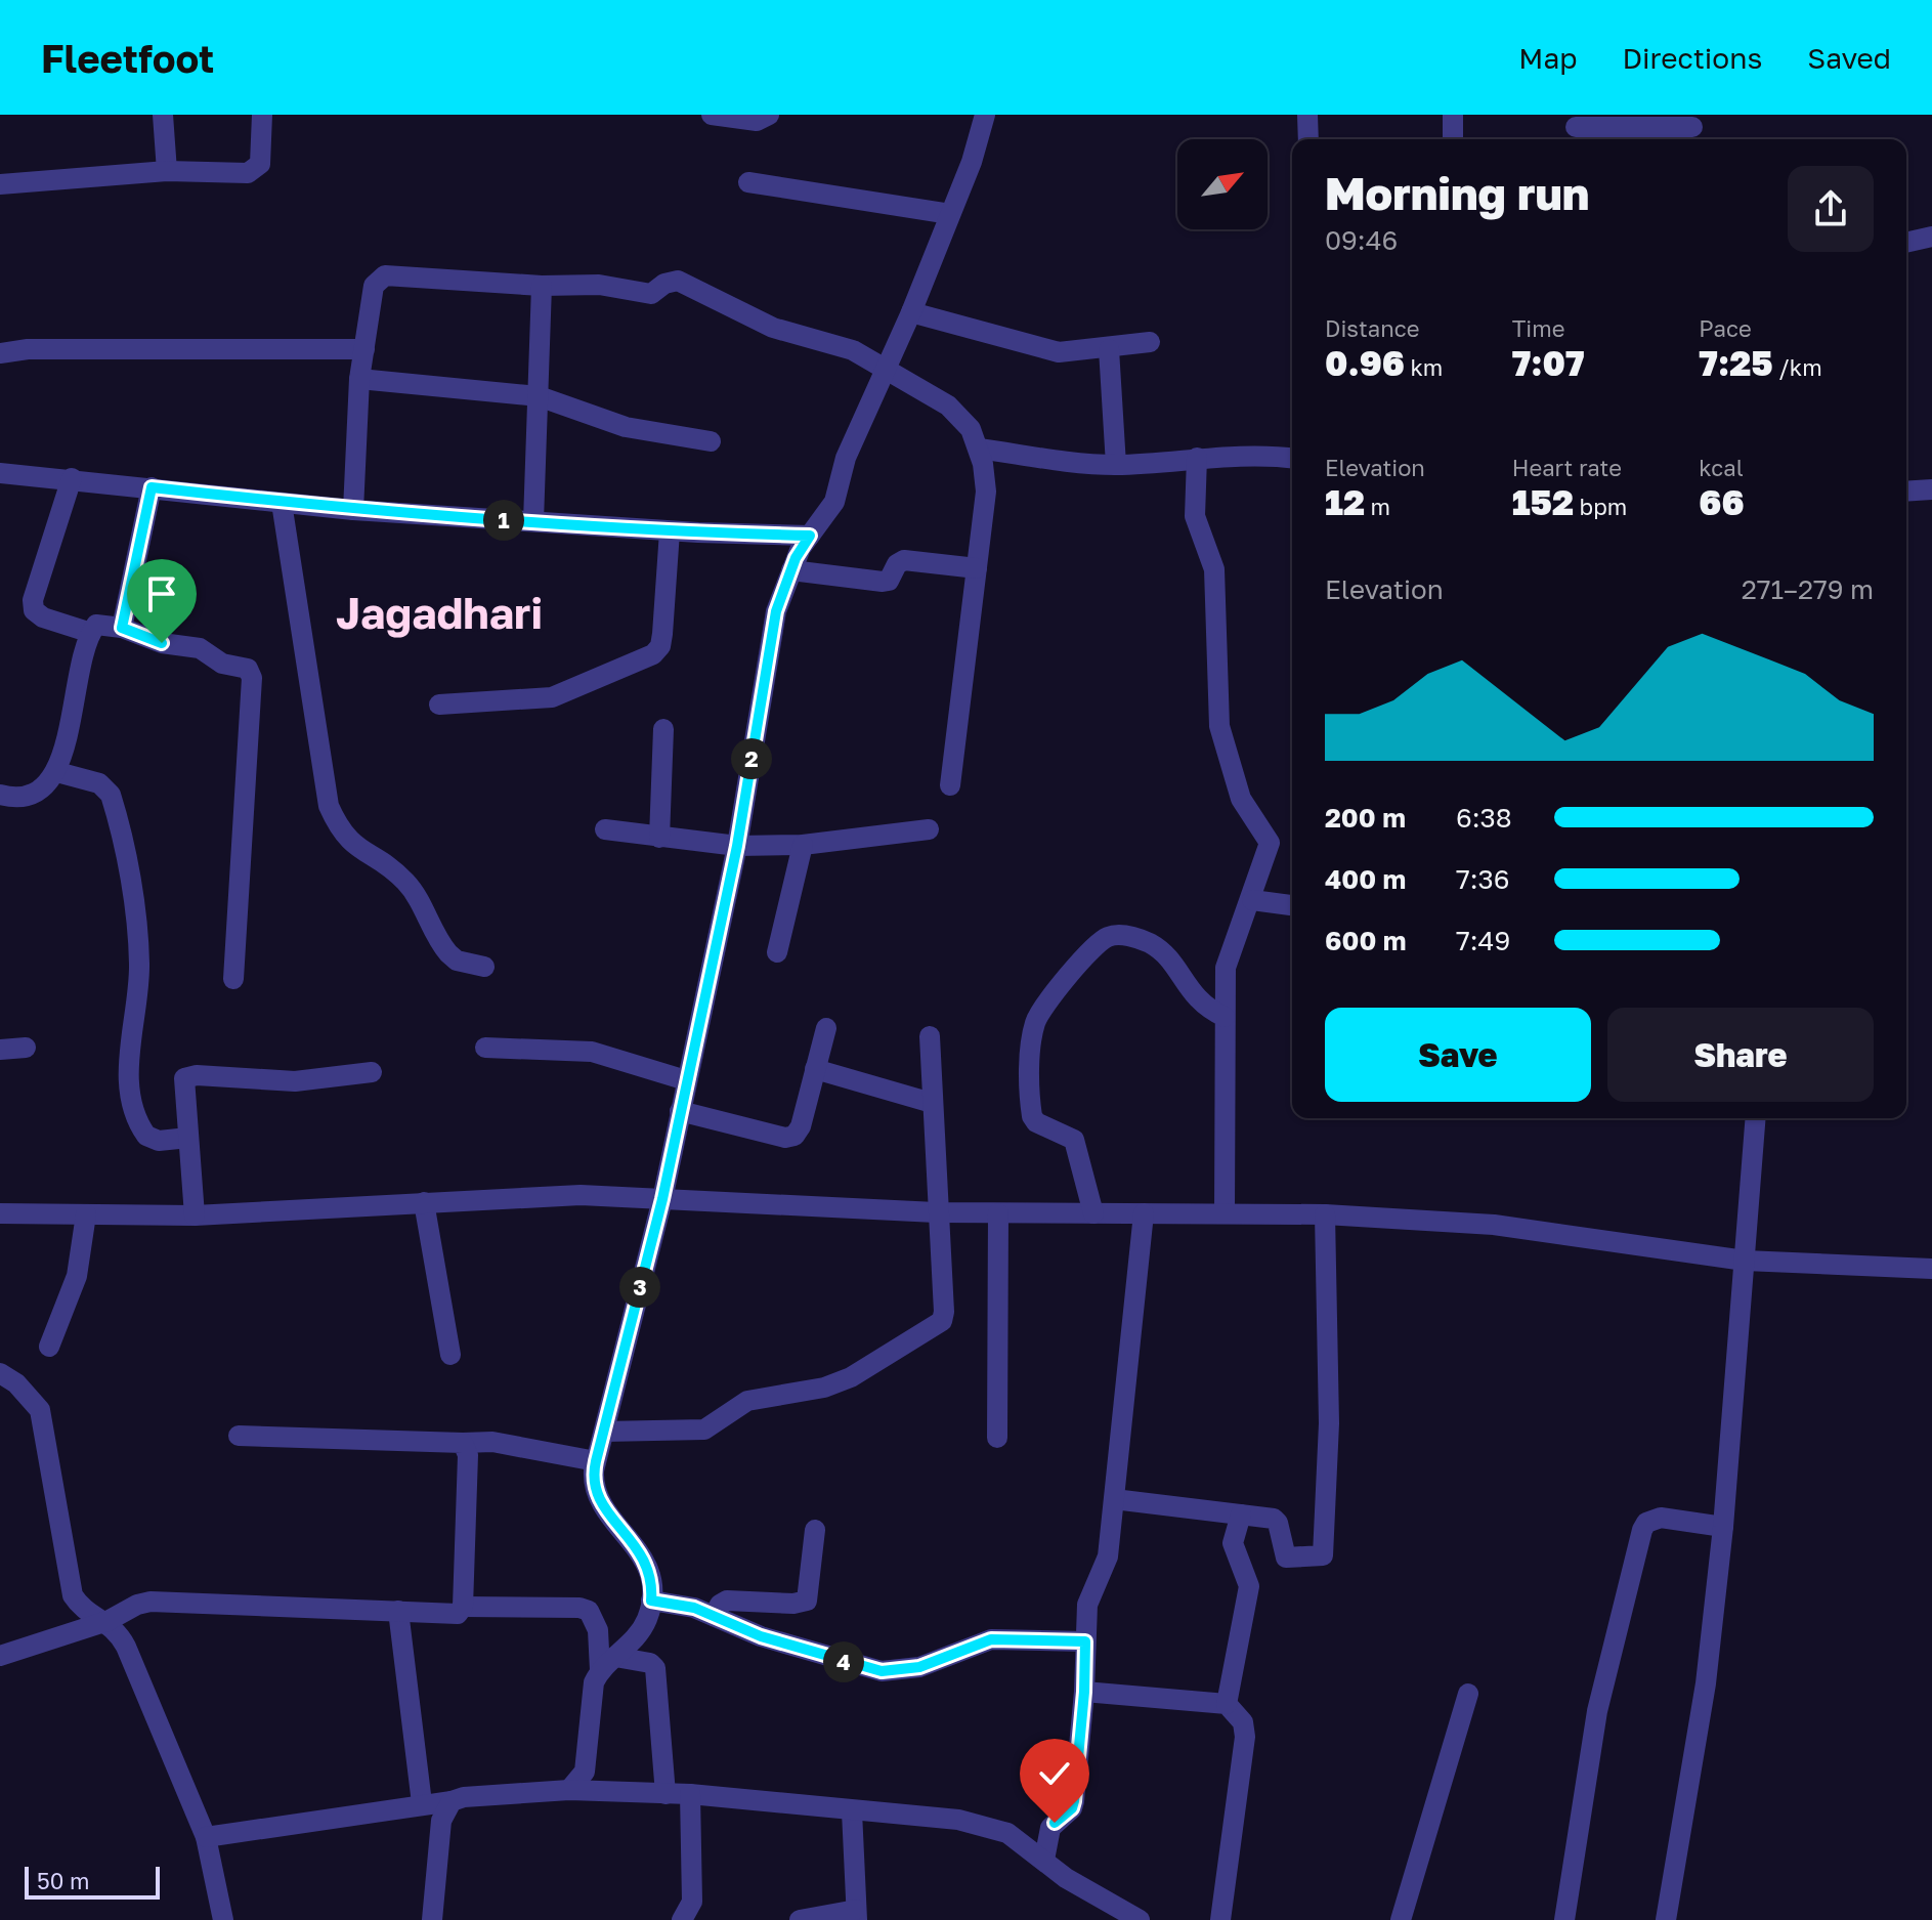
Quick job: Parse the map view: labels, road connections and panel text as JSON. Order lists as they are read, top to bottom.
{
  "districts": ["Jagadhari"],
  "scale_bar": "50 m",
  "north": "top right",
  "page": {
    "header": "Fleetfoot",
    "nav": ["Map", "Directions", "Saved"],
    "heading": ["Morning run", "09:46"],
    "stats": [
      ["Distance", "0.96 km"],
      ["Time", "7:07"],
      ["Pace", "7:25 /km"],
      ["Elevation", "12 m"],
      ["Heart rate", "152 bpm"],
      ["kcal", "66"]
    ],
    "pins": [
      "1",
      "2",
      "3",
      "4"
    ],
    "chart": ["Elevation", "271–279 m"],
    "list": [
      {
        "name": "200 m",
        "note": "6:38"
      },
      {
        "name": "400 m",
        "note": "7:36"
      },
      {
        "name": "600 m",
        "note": "7:49"
      }
    ],
    "buttons": ["Save", "Share"],
    "scale": "50 m"
  }
}
